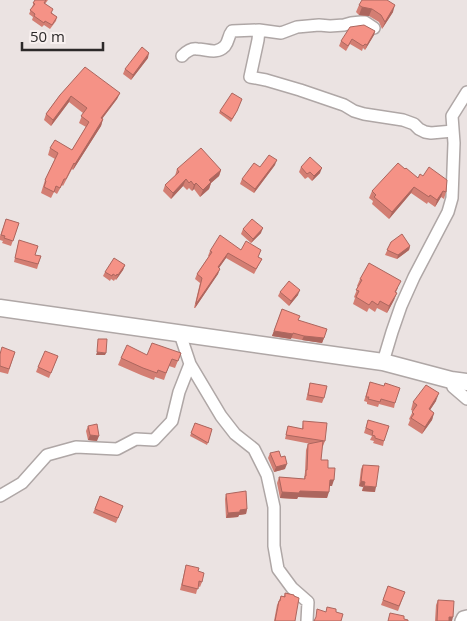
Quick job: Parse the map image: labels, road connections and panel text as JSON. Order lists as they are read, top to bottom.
{
  "scale_bar": "50 m"
}
